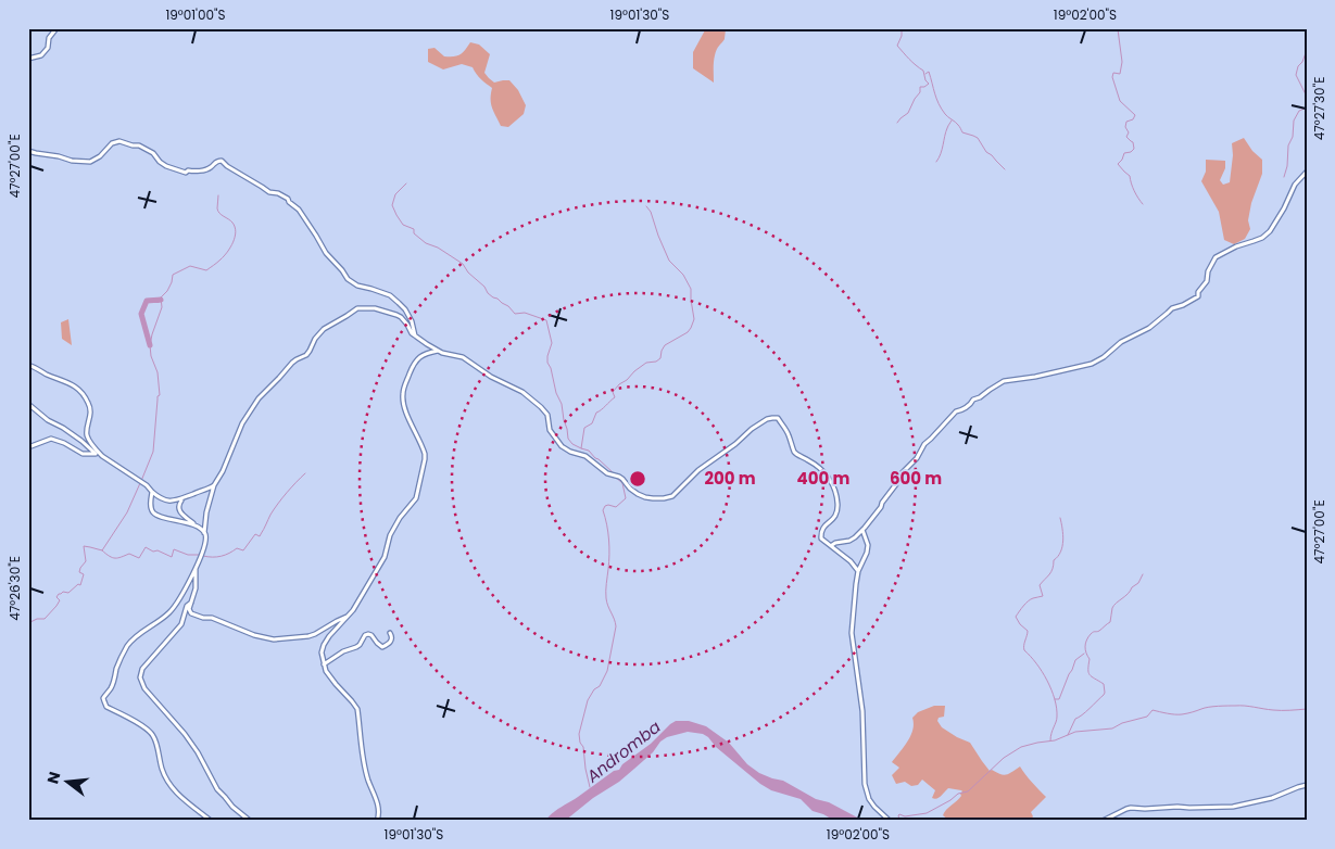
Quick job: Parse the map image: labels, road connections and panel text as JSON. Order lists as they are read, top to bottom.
{
  "water": ["Andromba"],
  "north": "left",
  "coordinates": [
    "19°01'00\"S",
    "19°01'30\"S",
    "19°02'00\"S",
    "47°27'30\"E",
    "47°27'00\"E",
    "47°26'30\"E"
  ],
  "rings": ["200 m", "400 m", "600 m"]
}
